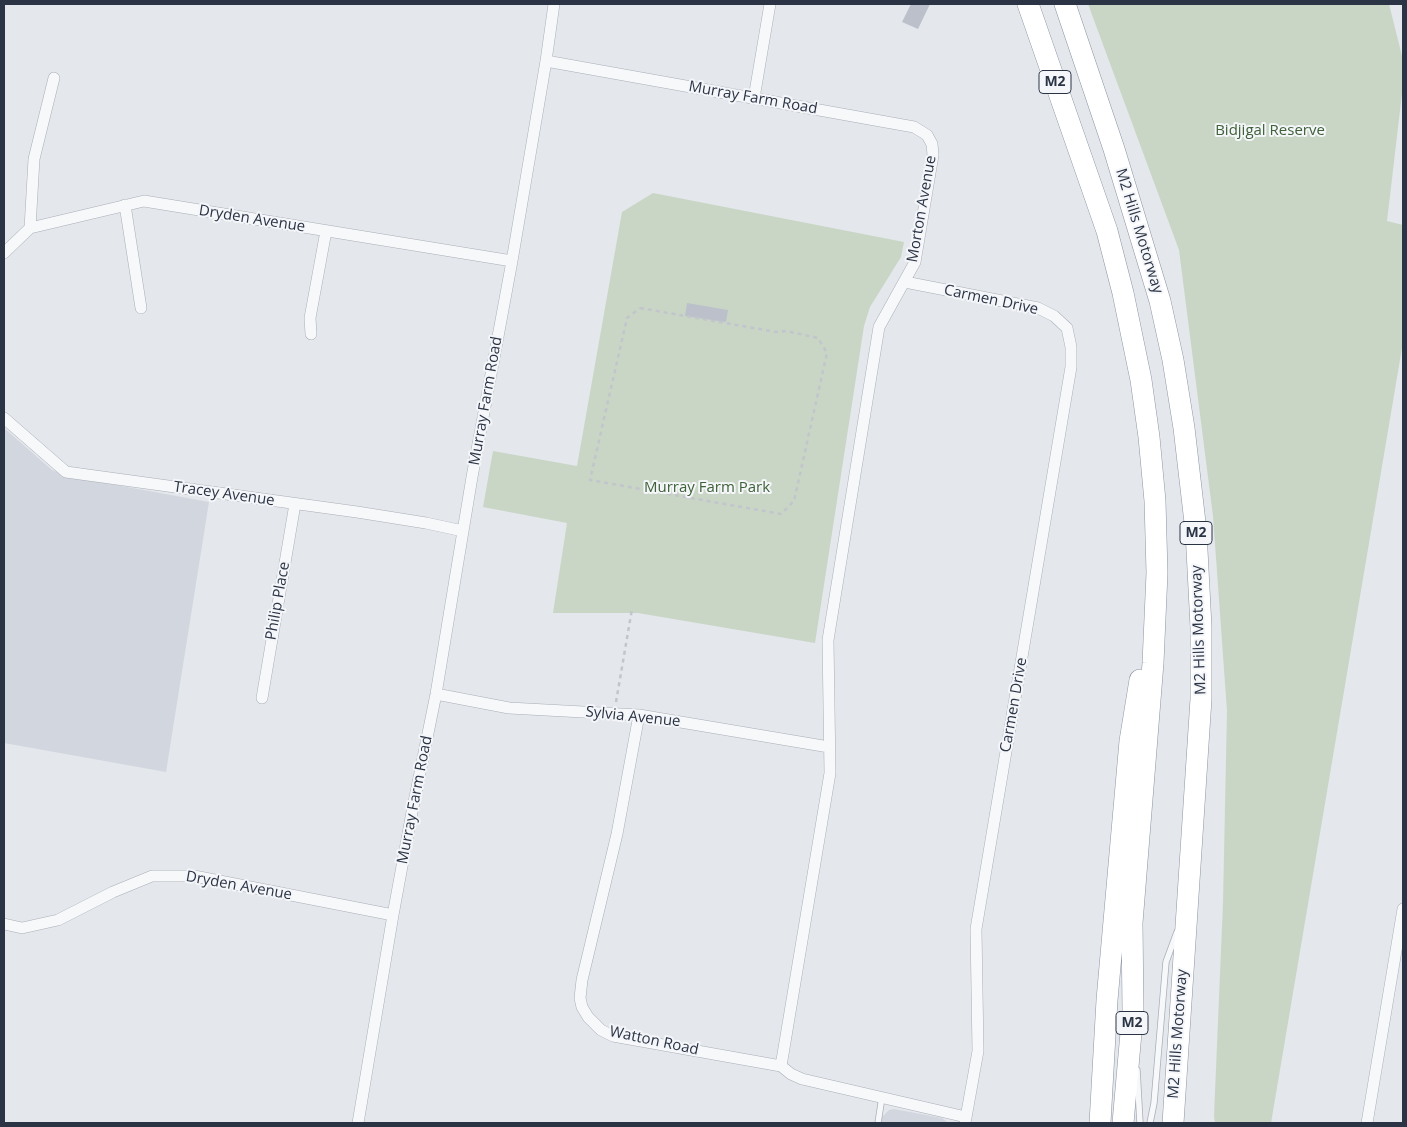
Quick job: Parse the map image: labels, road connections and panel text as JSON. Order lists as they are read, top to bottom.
{
  "streets": {
    "highway": ["M2", "M2 Hills Motorway"],
    "street": [
      "Murray Farm Road",
      "Morton Avenue",
      "Dryden Avenue",
      "Carmen Drive",
      "Tracey Avenue",
      "Philip Place",
      "Sylvia Avenue",
      "Watton Road"
    ]
  },
  "crossings": [
    ["M2", "M2 Hills Motorway"],
    ["Murray Farm Road", "Morton Avenue"],
    ["Murray Farm Road", "Dryden Avenue"],
    ["Murray Farm Road", "Tracey Avenue"],
    ["Murray Farm Road", "Sylvia Avenue"],
    ["Morton Avenue", "Carmen Drive"],
    ["Carmen Drive", "Watton Road"],
    ["Tracey Avenue", "Philip Place"],
    ["Sylvia Avenue", "Watton Road"]
  ],
  "parks": ["Bidjigal Reserve", "Murray Farm Park"]
}
